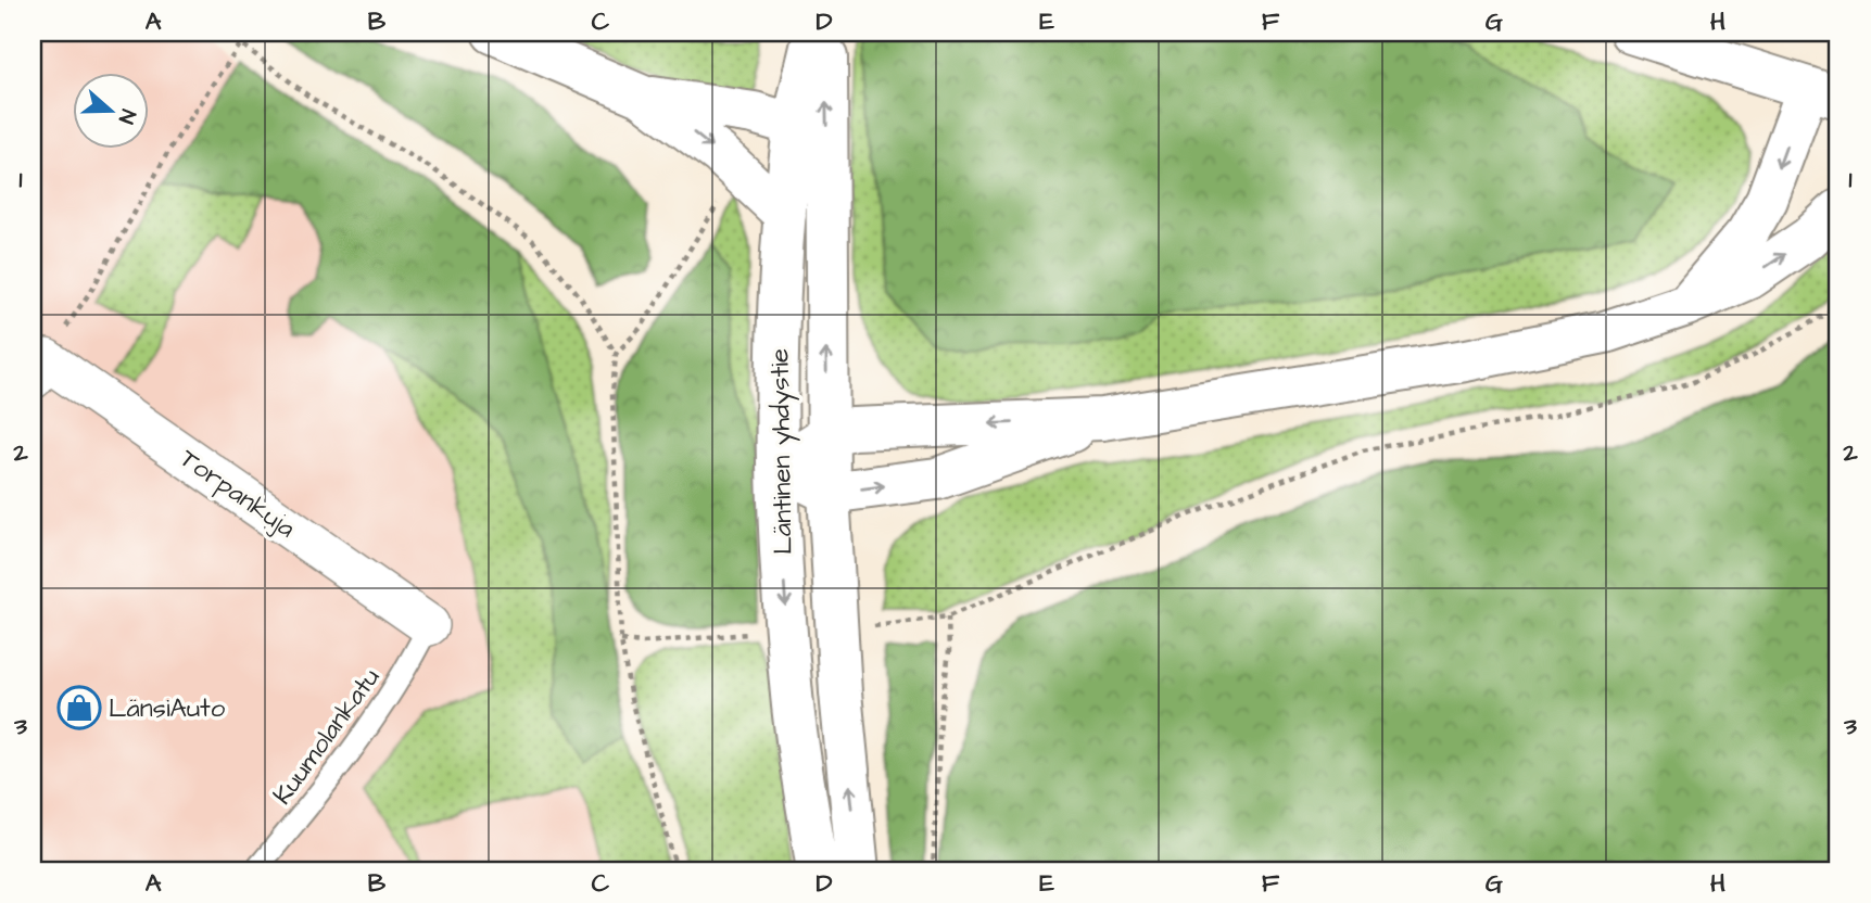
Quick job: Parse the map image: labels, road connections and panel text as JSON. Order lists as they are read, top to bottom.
{
  "streets": {
    "main road": ["Läntinen yhdystie"],
    "street": ["Torpankuja"],
    "lane": ["Kuumolankatu"]
  },
  "crossings": [
    ["Torpankuja", "Kuumolankatu"]
  ],
  "places": {
    "shop": ["LänsiAuto"]
  },
  "north": "right",
  "grid": {
    "columns": [
      "A",
      "B",
      "C",
      "D",
      "E",
      "F",
      "G",
      "H"
    ],
    "rows": ["1", "2", "3"]
  }
}
